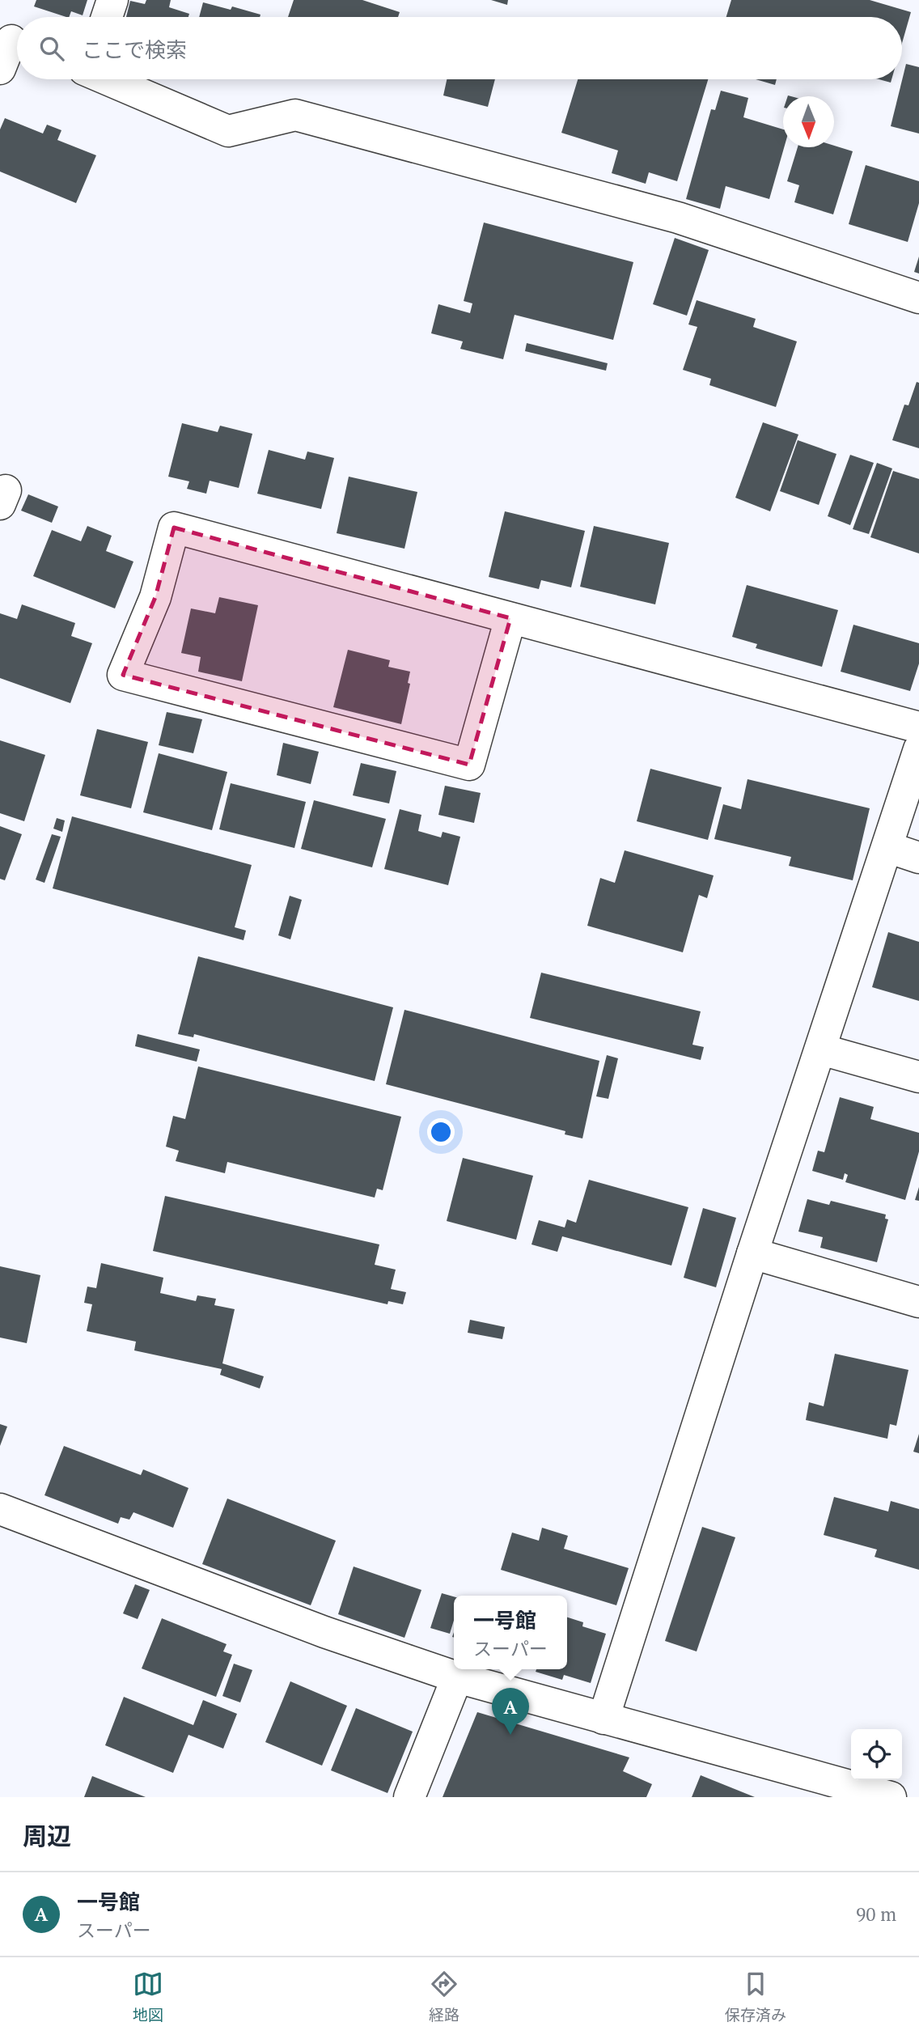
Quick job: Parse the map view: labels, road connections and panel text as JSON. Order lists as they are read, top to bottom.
{
  "north": "bottom",
  "page": {
    "search": "ここで検索",
    "popup": ["一号館", "スーパー"],
    "pins": "A",
    "heading": "周辺",
    "list": [
      {
        "mark": "A",
        "name": "一号館",
        "note": "スーパー",
        "value": "90 m"
      }
    ],
    "nav": ["地図", "経路", "保存済み"]
  }
}
